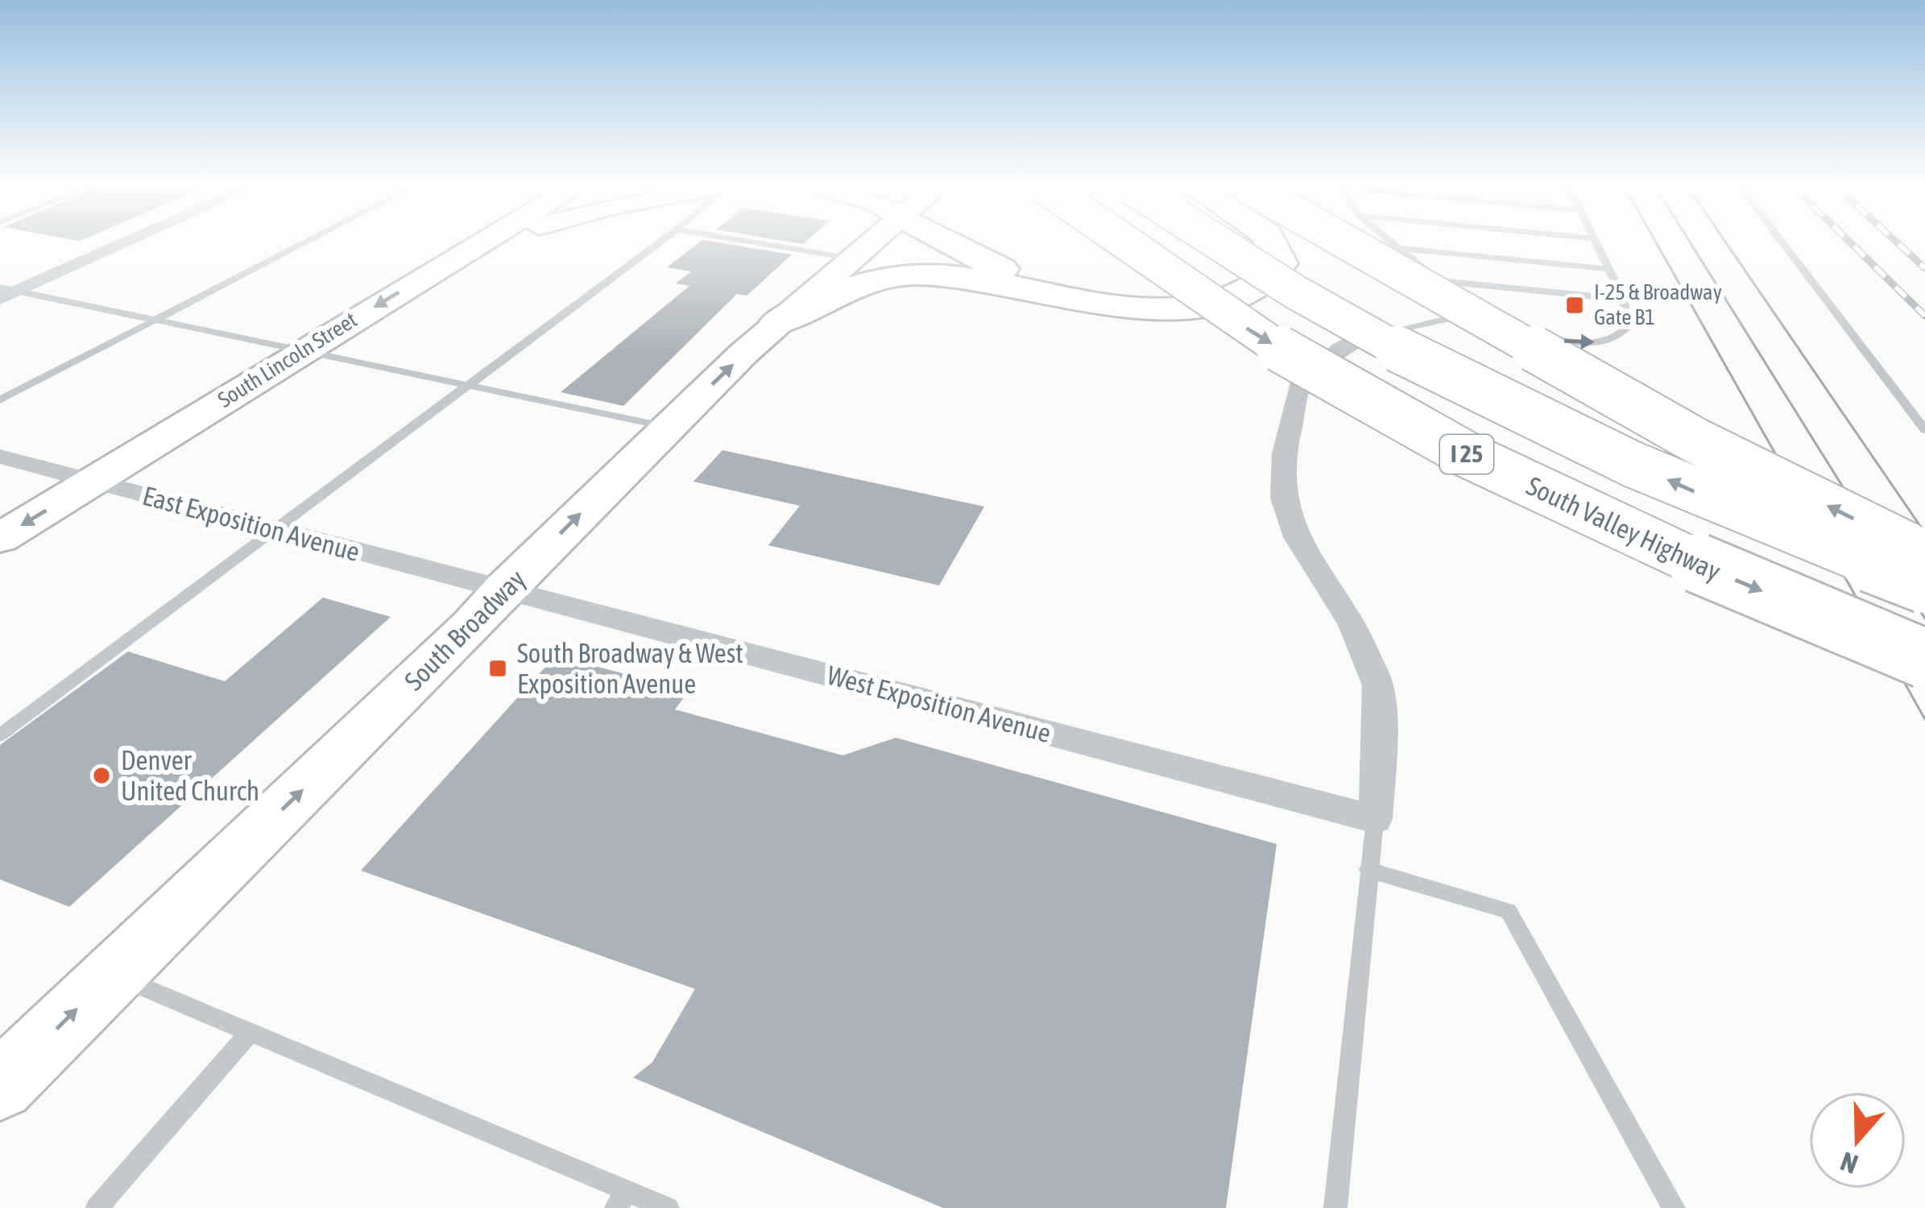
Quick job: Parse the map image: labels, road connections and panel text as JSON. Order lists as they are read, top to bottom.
{
  "streets": {
    "highway": ["I 25", "South Valley Highway"],
    "main road": ["South Lincoln Street", "South Broadway"],
    "street": ["East Exposition Avenue", "West Exposition Avenue"]
  },
  "crossings": [
    ["South Lincoln Street", "East Exposition Avenue"],
    ["East Exposition Avenue", "South Broadway"],
    ["East Exposition Avenue", "West Exposition Avenue"],
    ["South Broadway", "West Exposition Avenue"]
  ],
  "one_way": ["South Lincoln Street", "South Broadway"],
  "places": {
    "transit": ["I-25 & Broadway Gate B1", "South Broadway & West Exposition Avenue"],
    "other": ["Denver United Church"]
  },
  "north": "bottom"
}
